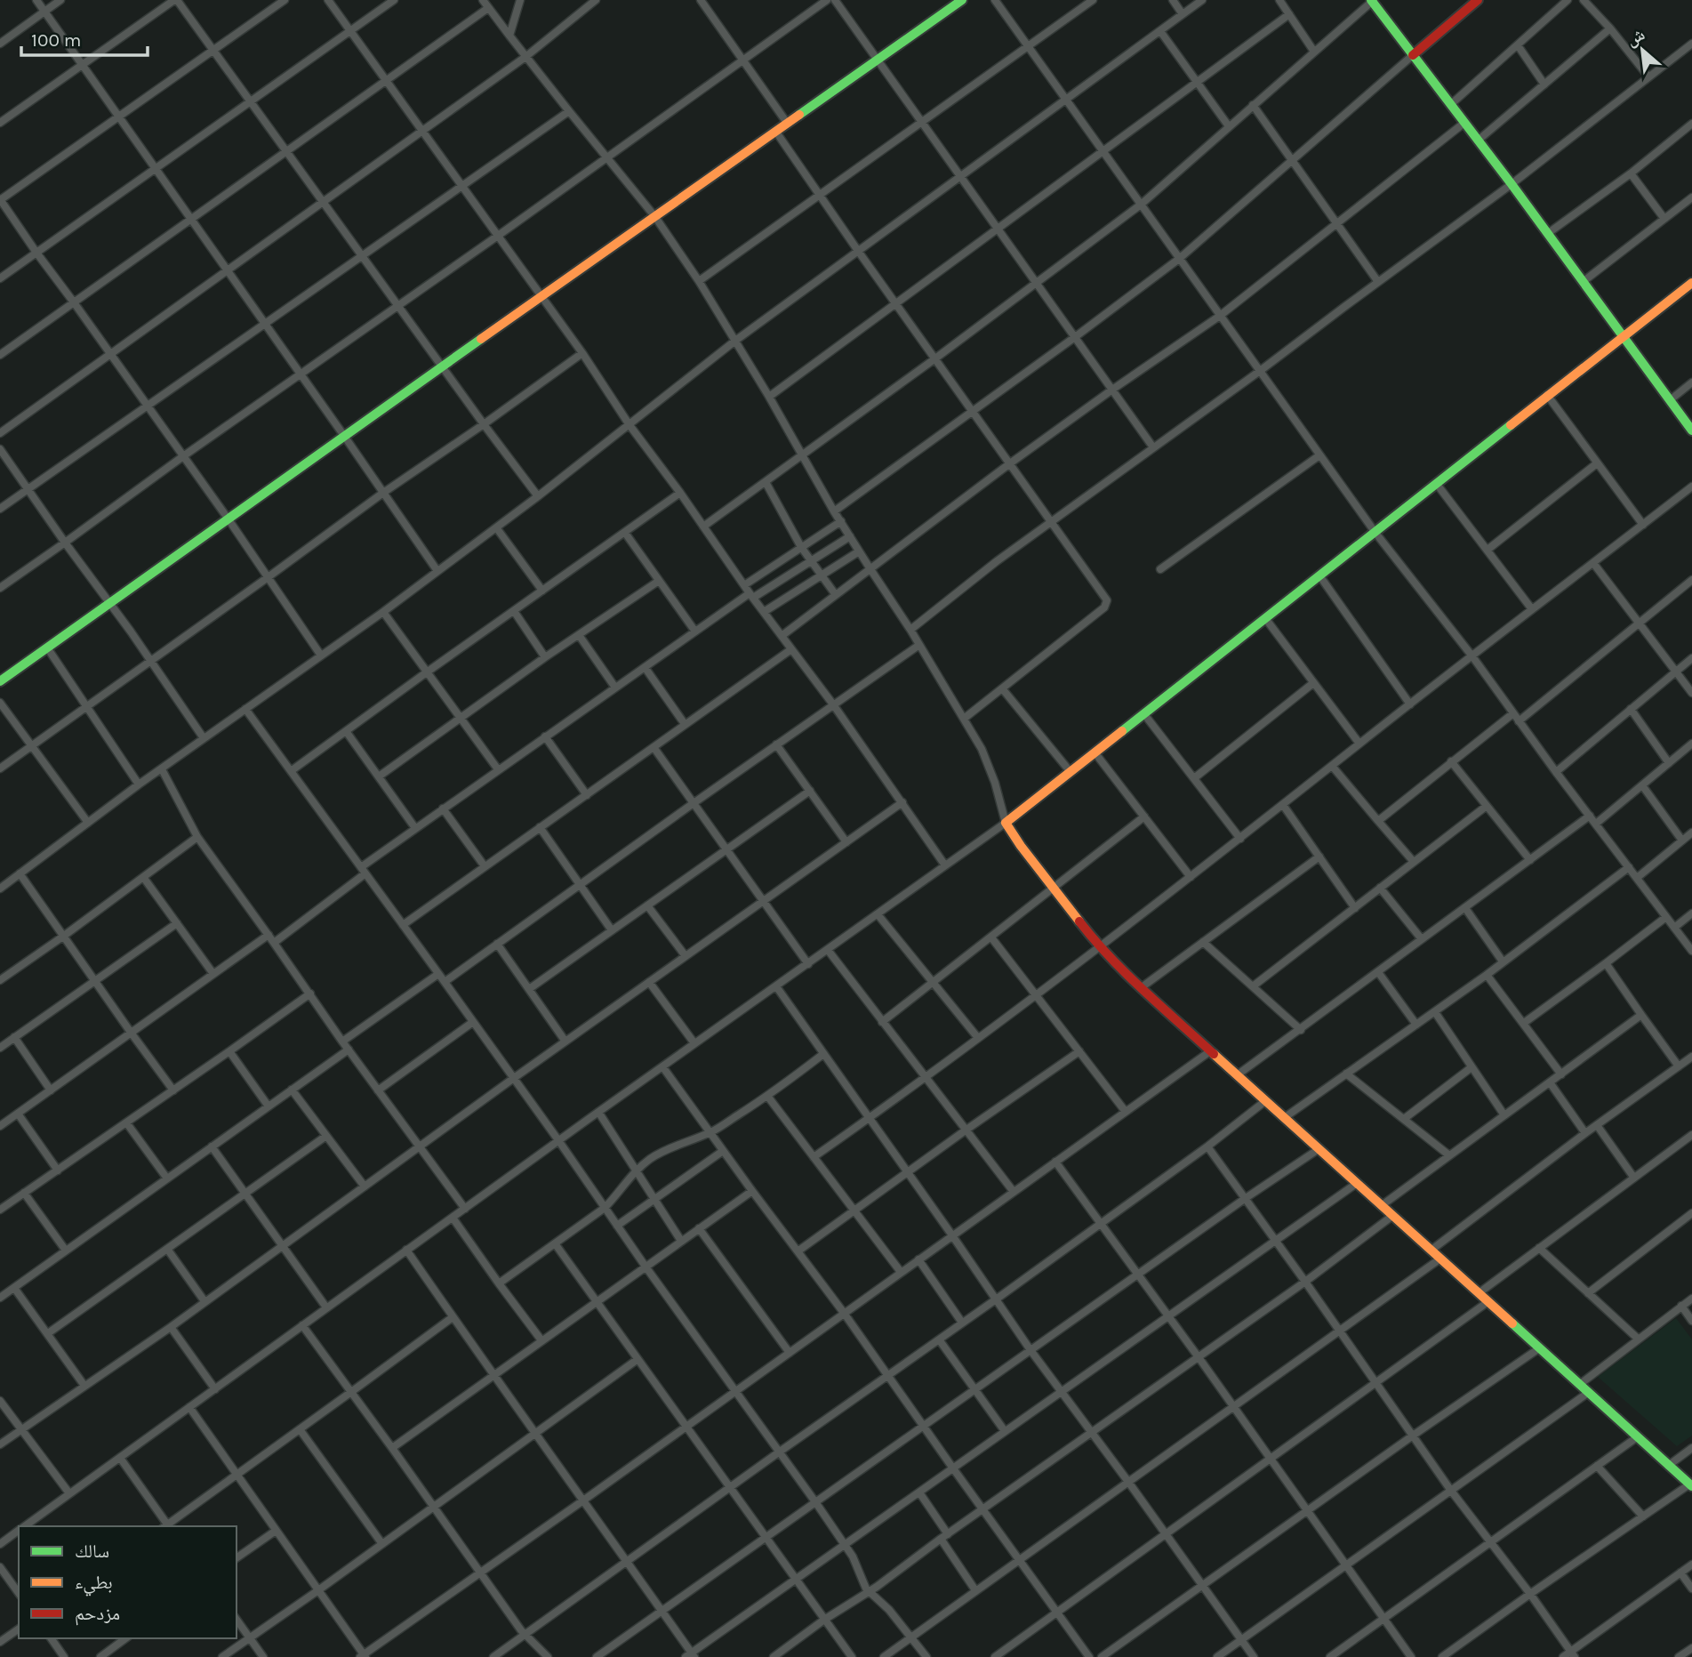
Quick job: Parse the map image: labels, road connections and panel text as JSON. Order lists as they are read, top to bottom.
{
  "legend": ["سالك", "بطيء", "مزدحم"],
  "scale_bar": "100 m",
  "north": "top left"
}
